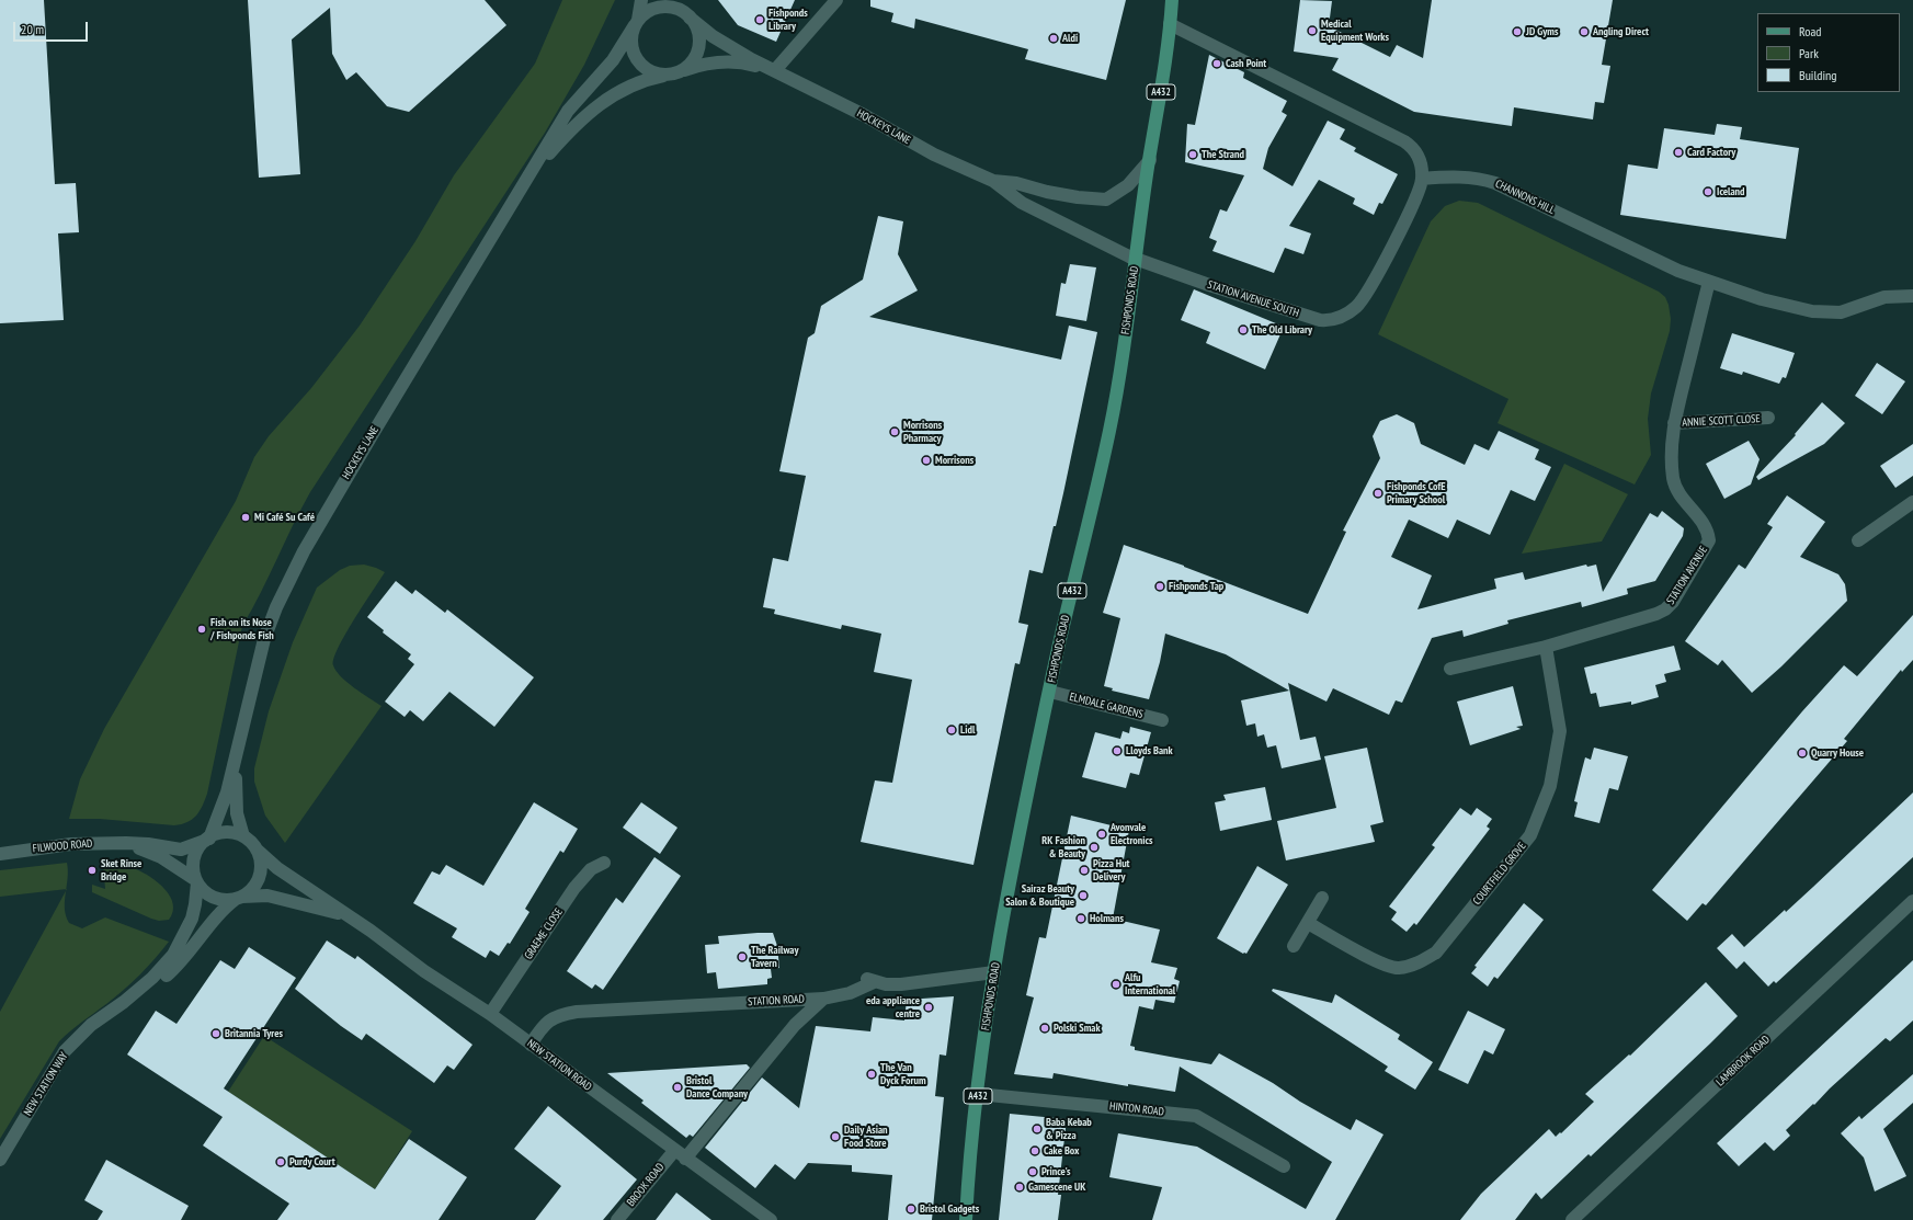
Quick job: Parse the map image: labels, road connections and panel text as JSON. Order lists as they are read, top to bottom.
{
  "streets": {
    "main road": ["A432", "FISHPONDS ROAD"],
    "street": [
      "HOCKEYS LANE",
      "CHANNONS HILL",
      "STATION AVENUE SOUTH",
      "ANNIE SCOTT CLOSE",
      "STATION AVENUE",
      "ELMDALE GARDENS",
      "FILWOOD ROAD",
      "COURTFIELD GROVE",
      "GRAEME CLOSE",
      "STATION ROAD",
      "LAMBROOK ROAD",
      "NEW STATION ROAD",
      "NEW STATION WAY",
      "HINTON ROAD",
      "BROOK ROAD"
    ]
  },
  "crossings": [
    ["HOCKEYS LANE", "STATION AVENUE SOUTH"],
    ["HOCKEYS LANE", "FISHPONDS ROAD"],
    ["HOCKEYS LANE", "FILWOOD ROAD"],
    ["HOCKEYS LANE", "NEW STATION ROAD"],
    ["HOCKEYS LANE", "NEW STATION WAY"],
    ["CHANNONS HILL", "STATION AVENUE SOUTH"],
    ["CHANNONS HILL", "STATION AVENUE"],
    ["STATION AVENUE SOUTH", "FISHPONDS ROAD"],
    ["FISHPONDS ROAD", "ELMDALE GARDENS"],
    ["FISHPONDS ROAD", "HINTON ROAD"],
    ["ANNIE SCOTT CLOSE", "STATION AVENUE"],
    ["STATION AVENUE", "COURTFIELD GROVE"],
    ["FILWOOD ROAD", "NEW STATION ROAD"],
    ["FILWOOD ROAD", "NEW STATION WAY"],
    ["GRAEME CLOSE", "NEW STATION ROAD"],
    ["STATION ROAD", "NEW STATION ROAD"],
    ["STATION ROAD", "BROOK ROAD"],
    ["NEW STATION ROAD", "NEW STATION WAY"],
    ["NEW STATION ROAD", "BROOK ROAD"]
  ],
  "places": [
    "Fishponds Library",
    "Medical Equipment Works",
    "JD Gyms",
    "Angling Direct",
    "Aldi",
    "Cash Point",
    "Card Factory",
    "The Strand",
    "Iceland",
    "The Old Library",
    "Morrisons Pharmacy",
    "Morrisons",
    "Fishponds CofE Primary School",
    "Mi Café Su Café",
    "Fishponds Tap",
    "Fish on its Nose / Fishponds Fish",
    "Lidl",
    "Lloyds Bank",
    "Quarry House",
    "Avonvale Electronics",
    "RK Fashion & Beauty",
    "Sket Rinse Bridge",
    "Pizza Hut Delivery",
    "Sairaz Beauty Salon & Boutique",
    "Holmans",
    "The Railway Tavern",
    "Alfu International",
    "eda appliance centre",
    "Polski Smak",
    "Britannia Tyres",
    "The Van Dyck Forum",
    "Bristol Dance Company",
    "Baba Kebab & Pizza",
    "Daily Asian Food Store",
    "Cake Box",
    "Purdy Court",
    "Prince's",
    "Gamescene UK",
    "Bristol Gadgets"
  ],
  "legend": ["Road", "Park", "Building"],
  "scale_bar": "20 m"
}
